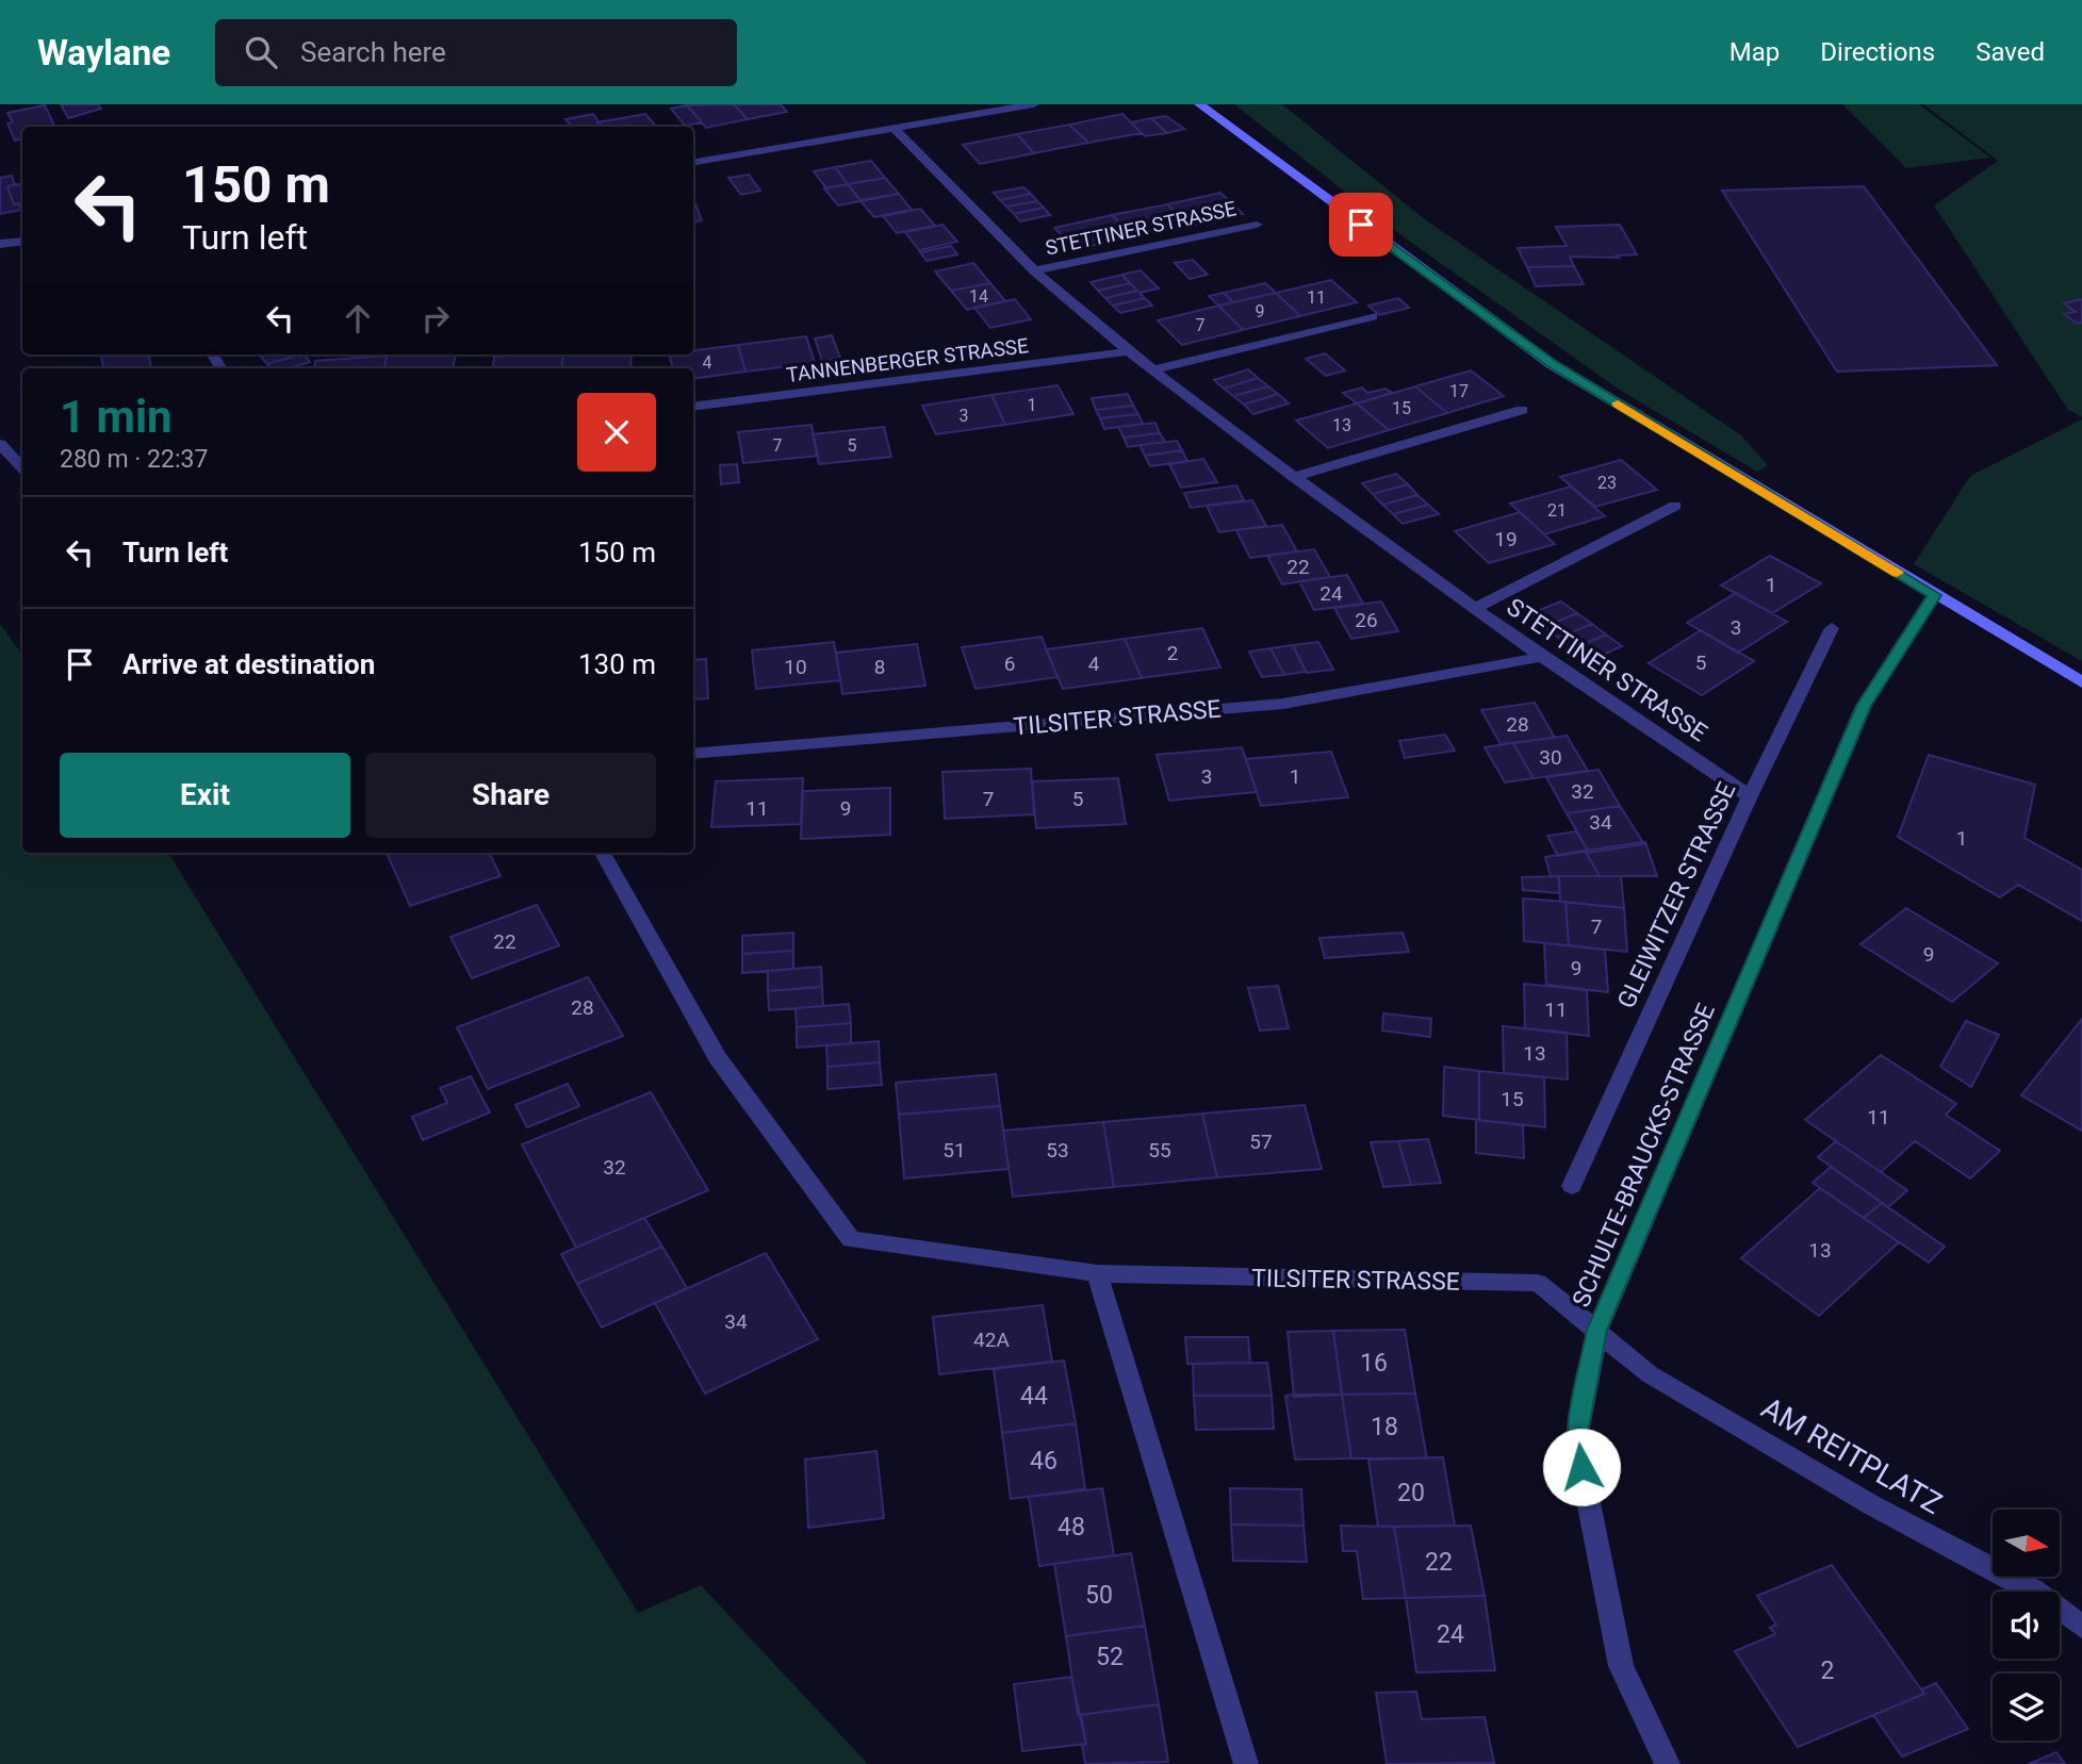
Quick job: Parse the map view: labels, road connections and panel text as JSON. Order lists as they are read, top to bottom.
{
  "streets": {
    "street": [
      "STETTINER STRASSE",
      "TANNENBERGER STRASSE",
      "TILSITER STRASSE",
      "GLEIWITZER STRASSE",
      "SCHULTE-BRAUCKS-STRASSE",
      "AM REITPLATZ"
    ]
  },
  "crossings": [
    ["STETTINER STRASSE", "TANNENBERGER STRASSE"],
    ["STETTINER STRASSE", "TILSITER STRASSE"],
    ["STETTINER STRASSE", "GLEIWITZER STRASSE"],
    ["TILSITER STRASSE", "SCHULTE-BRAUCKS-STRASSE"],
    ["TILSITER STRASSE", "AM REITPLATZ"],
    ["SCHULTE-BRAUCKS-STRASSE", "AM REITPLATZ"]
  ],
  "house_numbers": [
    "14",
    "11",
    "9",
    "7",
    "4",
    "17",
    "1",
    "15",
    "3",
    "13",
    "7",
    "5",
    "23",
    "21",
    "19",
    "22",
    "1",
    "24",
    "26",
    "3",
    "2",
    "5",
    "6",
    "4",
    "10",
    "8",
    "28",
    "30",
    "3",
    "1",
    "32",
    "7",
    "5",
    "11",
    "9",
    "34",
    "1",
    "7",
    "22",
    "9",
    "9",
    "28",
    "11",
    "13",
    "15",
    "11",
    "57",
    "51",
    "53",
    "55",
    "32",
    "13",
    "34",
    "42A",
    "16",
    "44",
    "18",
    "46",
    "20",
    "48",
    "22",
    "50",
    "24",
    "52",
    "2"
  ],
  "north": "right",
  "page": {
    "header": "Waylane",
    "search": "Search here",
    "nav": ["Map", "Directions", "Saved"],
    "turn": ["150 m", "Turn left"],
    "heading": ["1 min", "280 m · 22:37"],
    "list": [
      {
        "name": "Turn left",
        "value": "150 m"
      },
      {
        "name": "Arrive at destination",
        "value": "130 m"
      }
    ],
    "buttons": ["Exit", "Share"]
  }
}
